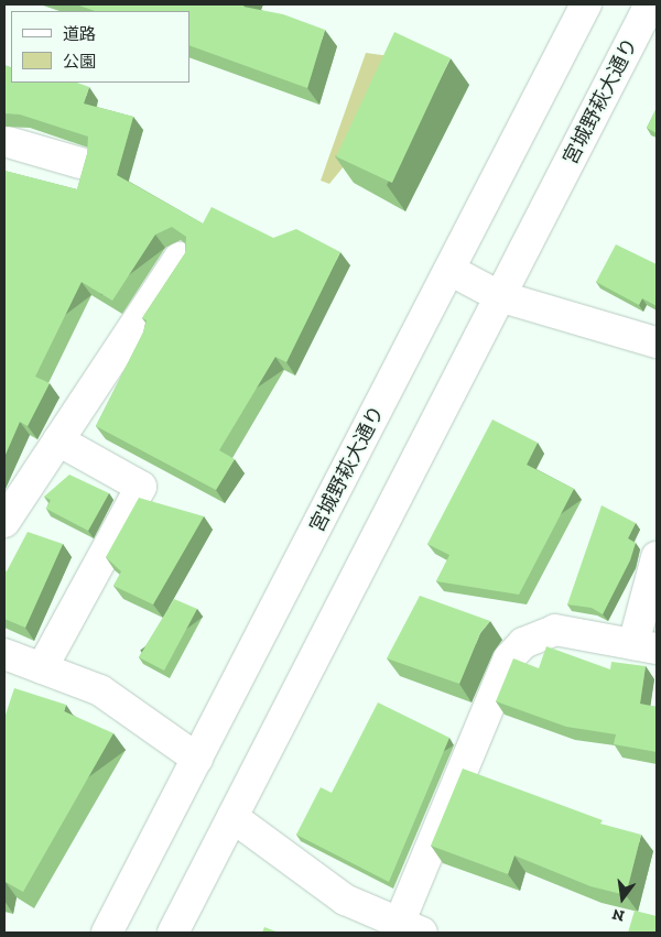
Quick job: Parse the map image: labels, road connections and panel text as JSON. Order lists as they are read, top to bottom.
{
  "streets": {
    "street": ["宮城野萩大通り"]
  },
  "legend": ["道路", "公園"],
  "north": "bottom"
}
